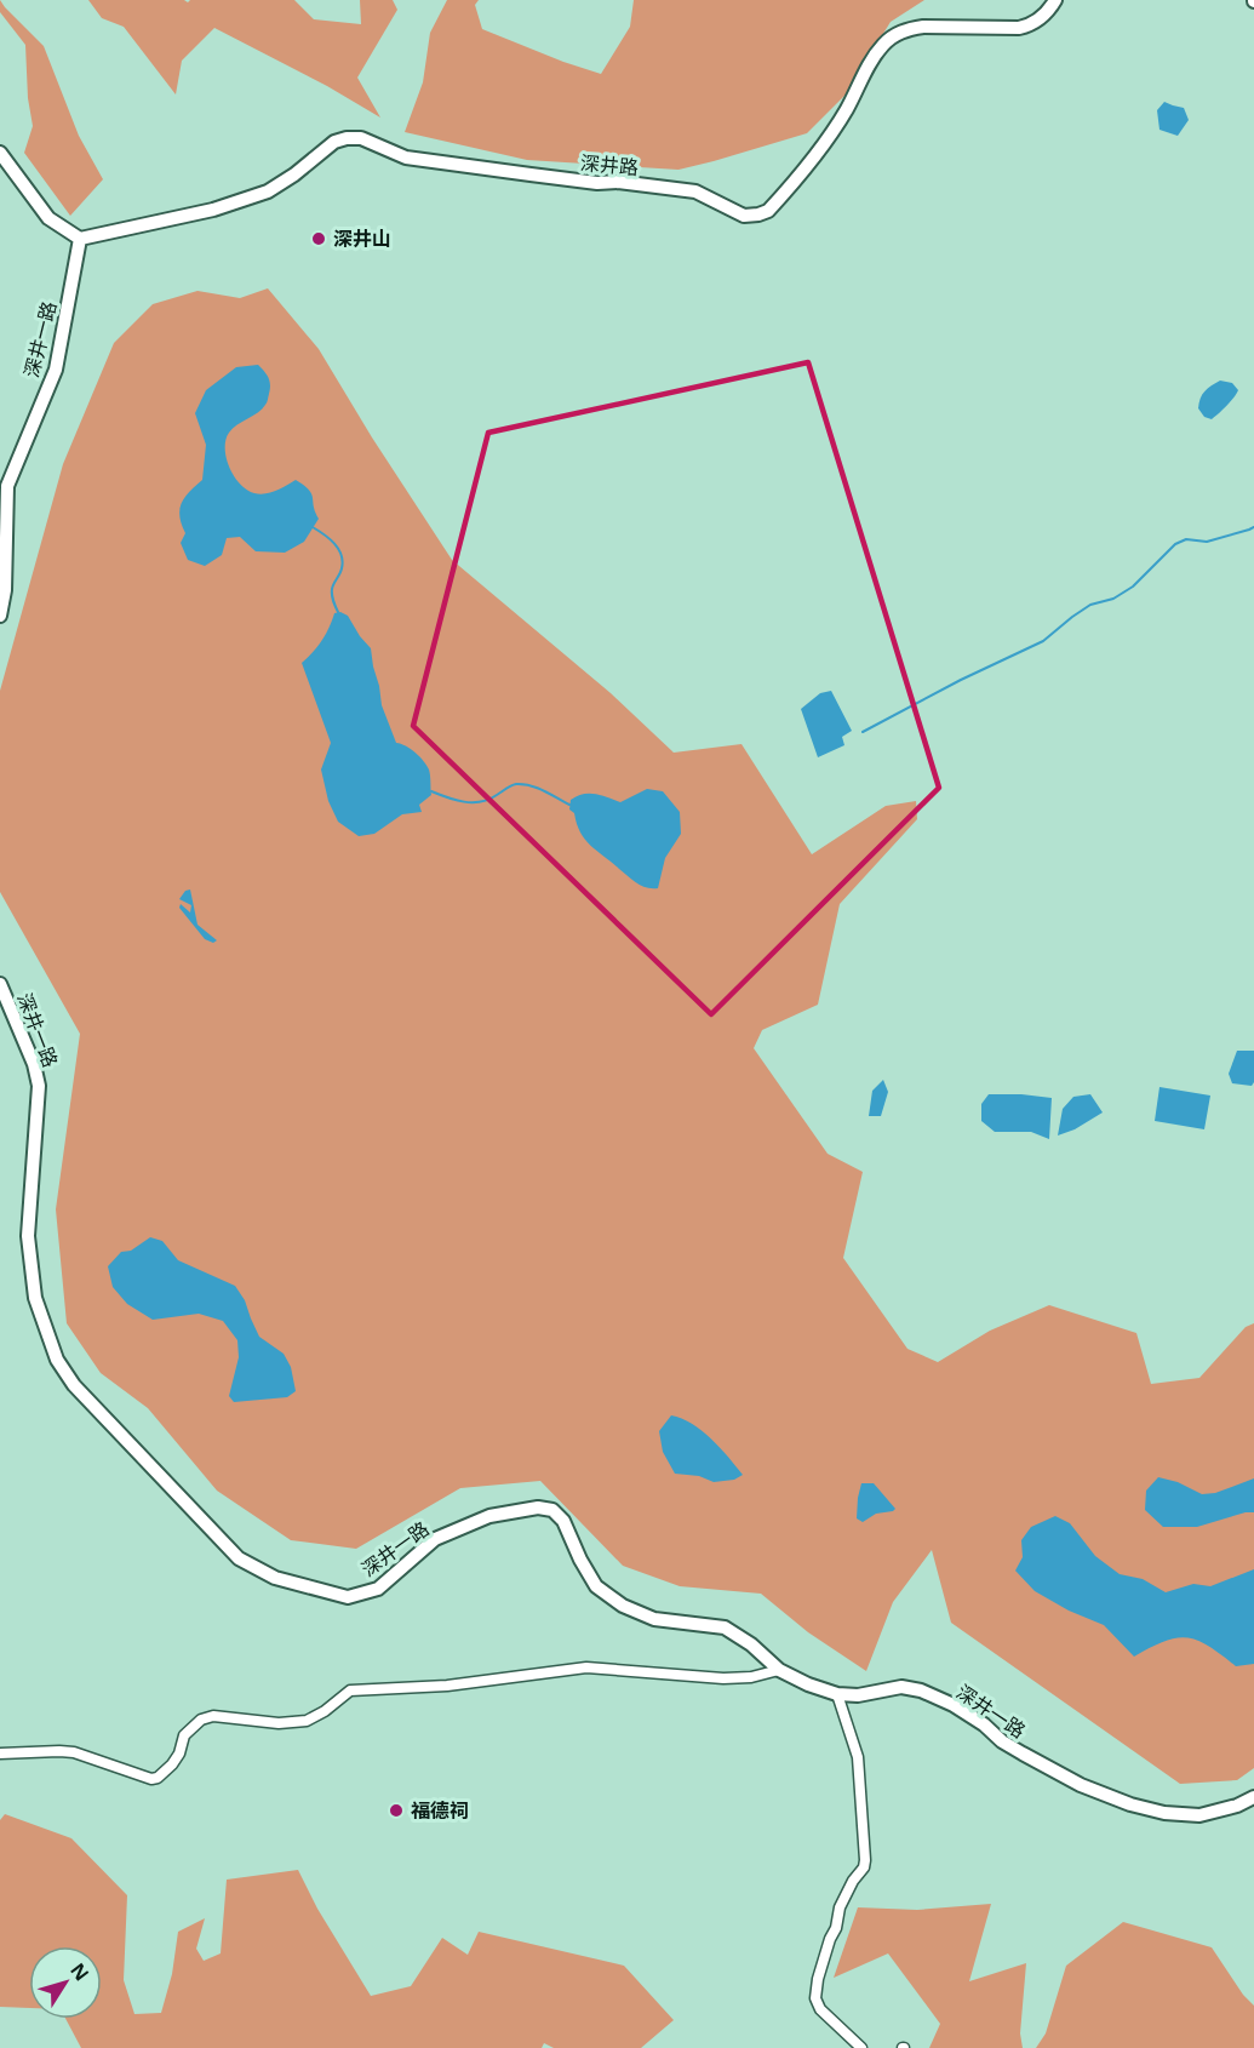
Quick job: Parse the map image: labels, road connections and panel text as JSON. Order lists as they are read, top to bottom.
{
  "streets": {
    "street": ["深井路", "深井一路"]
  },
  "crossings": [
    ["深井路", "深井一路"]
  ],
  "places": ["深井山", "福德祠"],
  "north": "top right"
}
